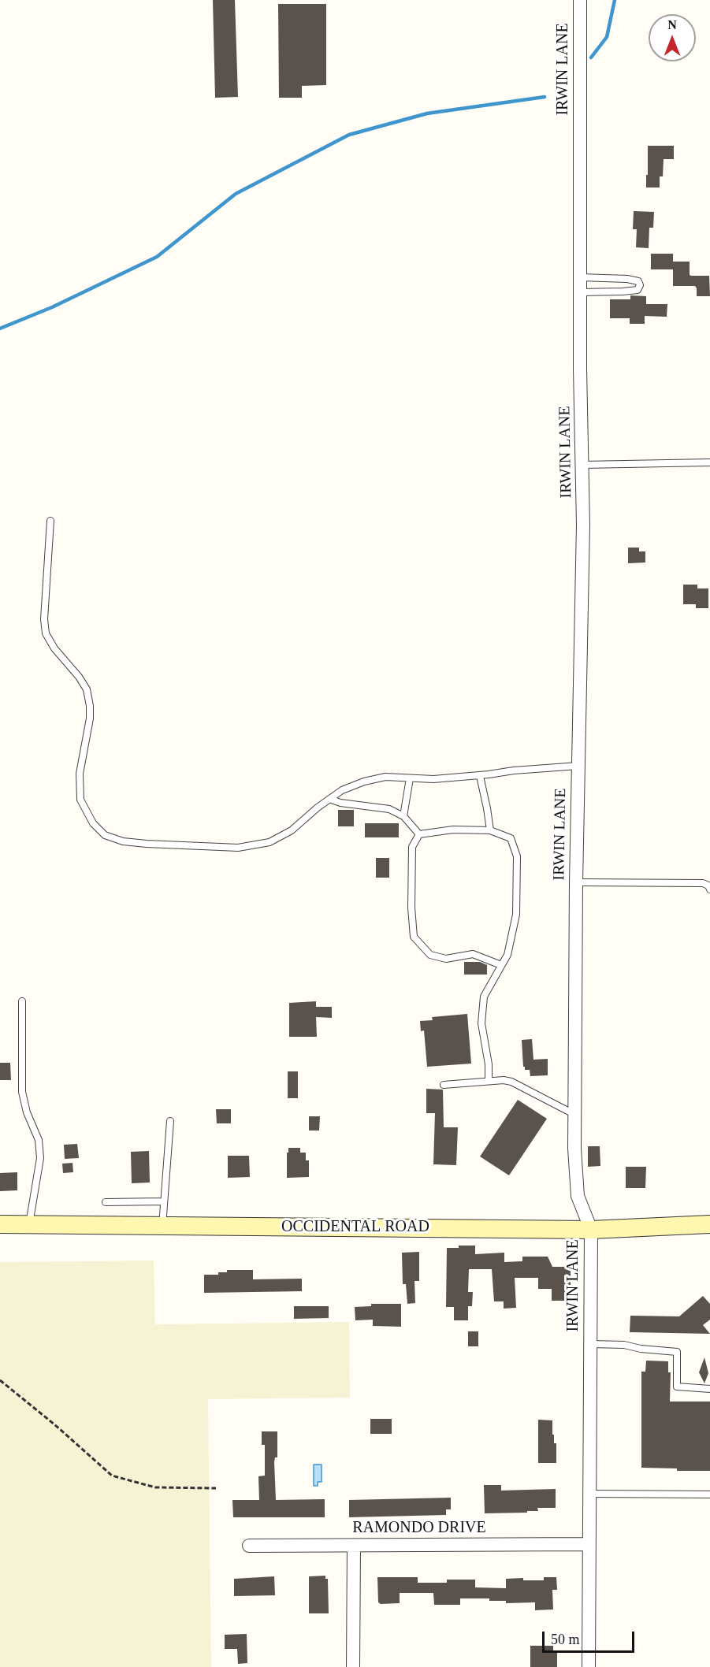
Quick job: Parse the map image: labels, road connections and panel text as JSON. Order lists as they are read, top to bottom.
{
  "streets": {
    "street": ["IRWIN LANE", "OCCIDENTAL ROAD", "RAMONDO DRIVE"]
  },
  "crossings": [
    ["IRWIN LANE", "OCCIDENTAL ROAD"],
    ["IRWIN LANE", "RAMONDO DRIVE"]
  ],
  "scale_bar": "50 m",
  "north": "top"
}
